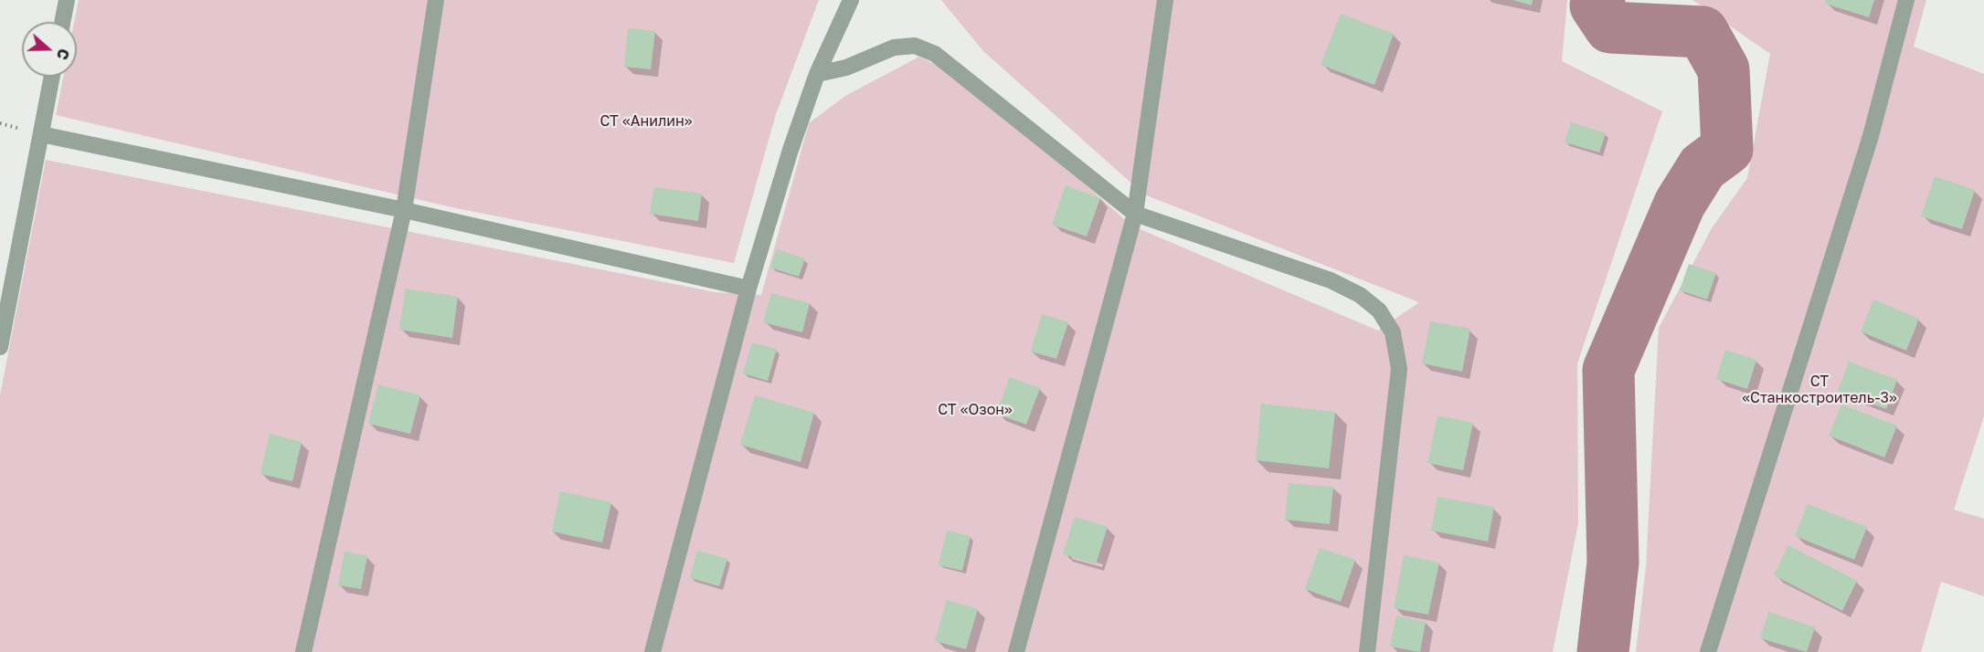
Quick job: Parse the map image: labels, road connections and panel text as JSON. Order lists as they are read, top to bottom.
{
  "parks": ["СТ «Анилин»", "СТ «Станкостроитель-3»", "СТ «Озон»"],
  "north": "right"
}
